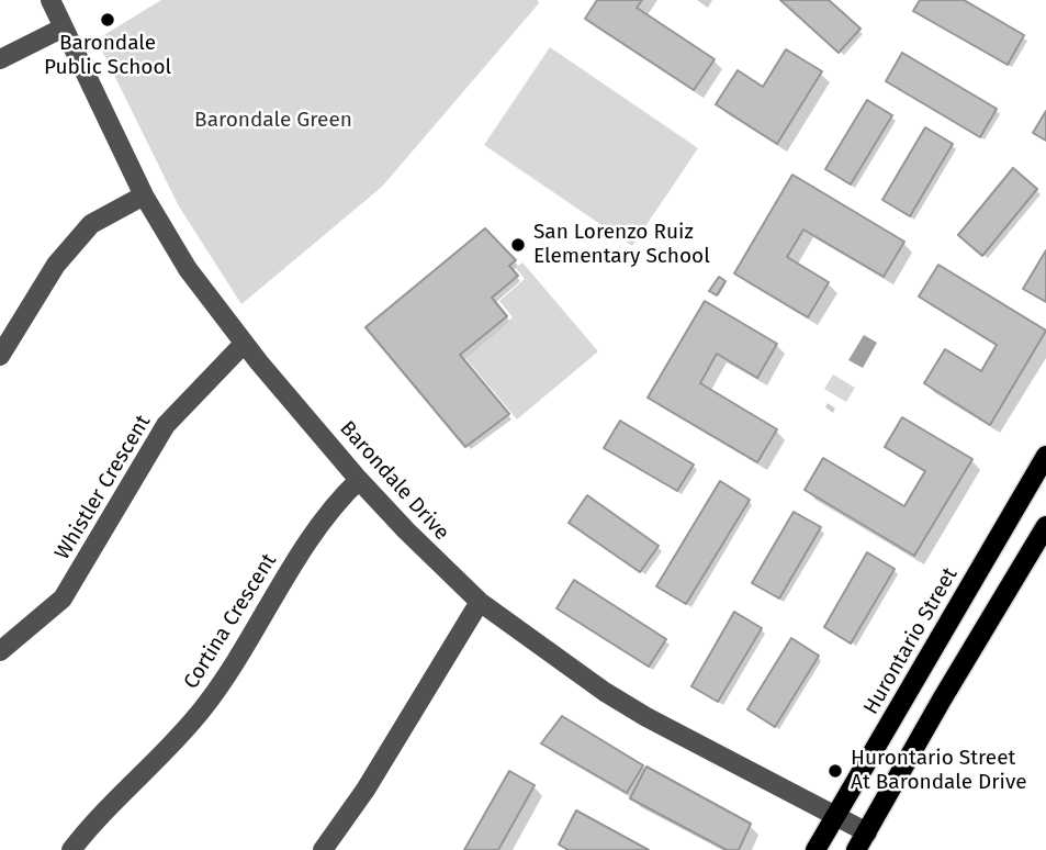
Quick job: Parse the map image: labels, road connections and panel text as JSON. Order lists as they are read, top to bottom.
{
  "streets": {
    "main road": ["Hurontario Street"],
    "street": ["Barondale Drive", "Whistler Crescent", "Cortina Crescent"]
  },
  "crossings": [
    ["Barondale Drive", "Whistler Crescent"],
    ["Barondale Drive", "Cortina Crescent"],
    ["Barondale Drive", "Hurontario Street"]
  ],
  "parks": ["Barondale Green"],
  "places": ["Barondale Public School", "San Lorenzo Ruiz Elementary School", "Hurontario Street At Barondale Drive"]
}
